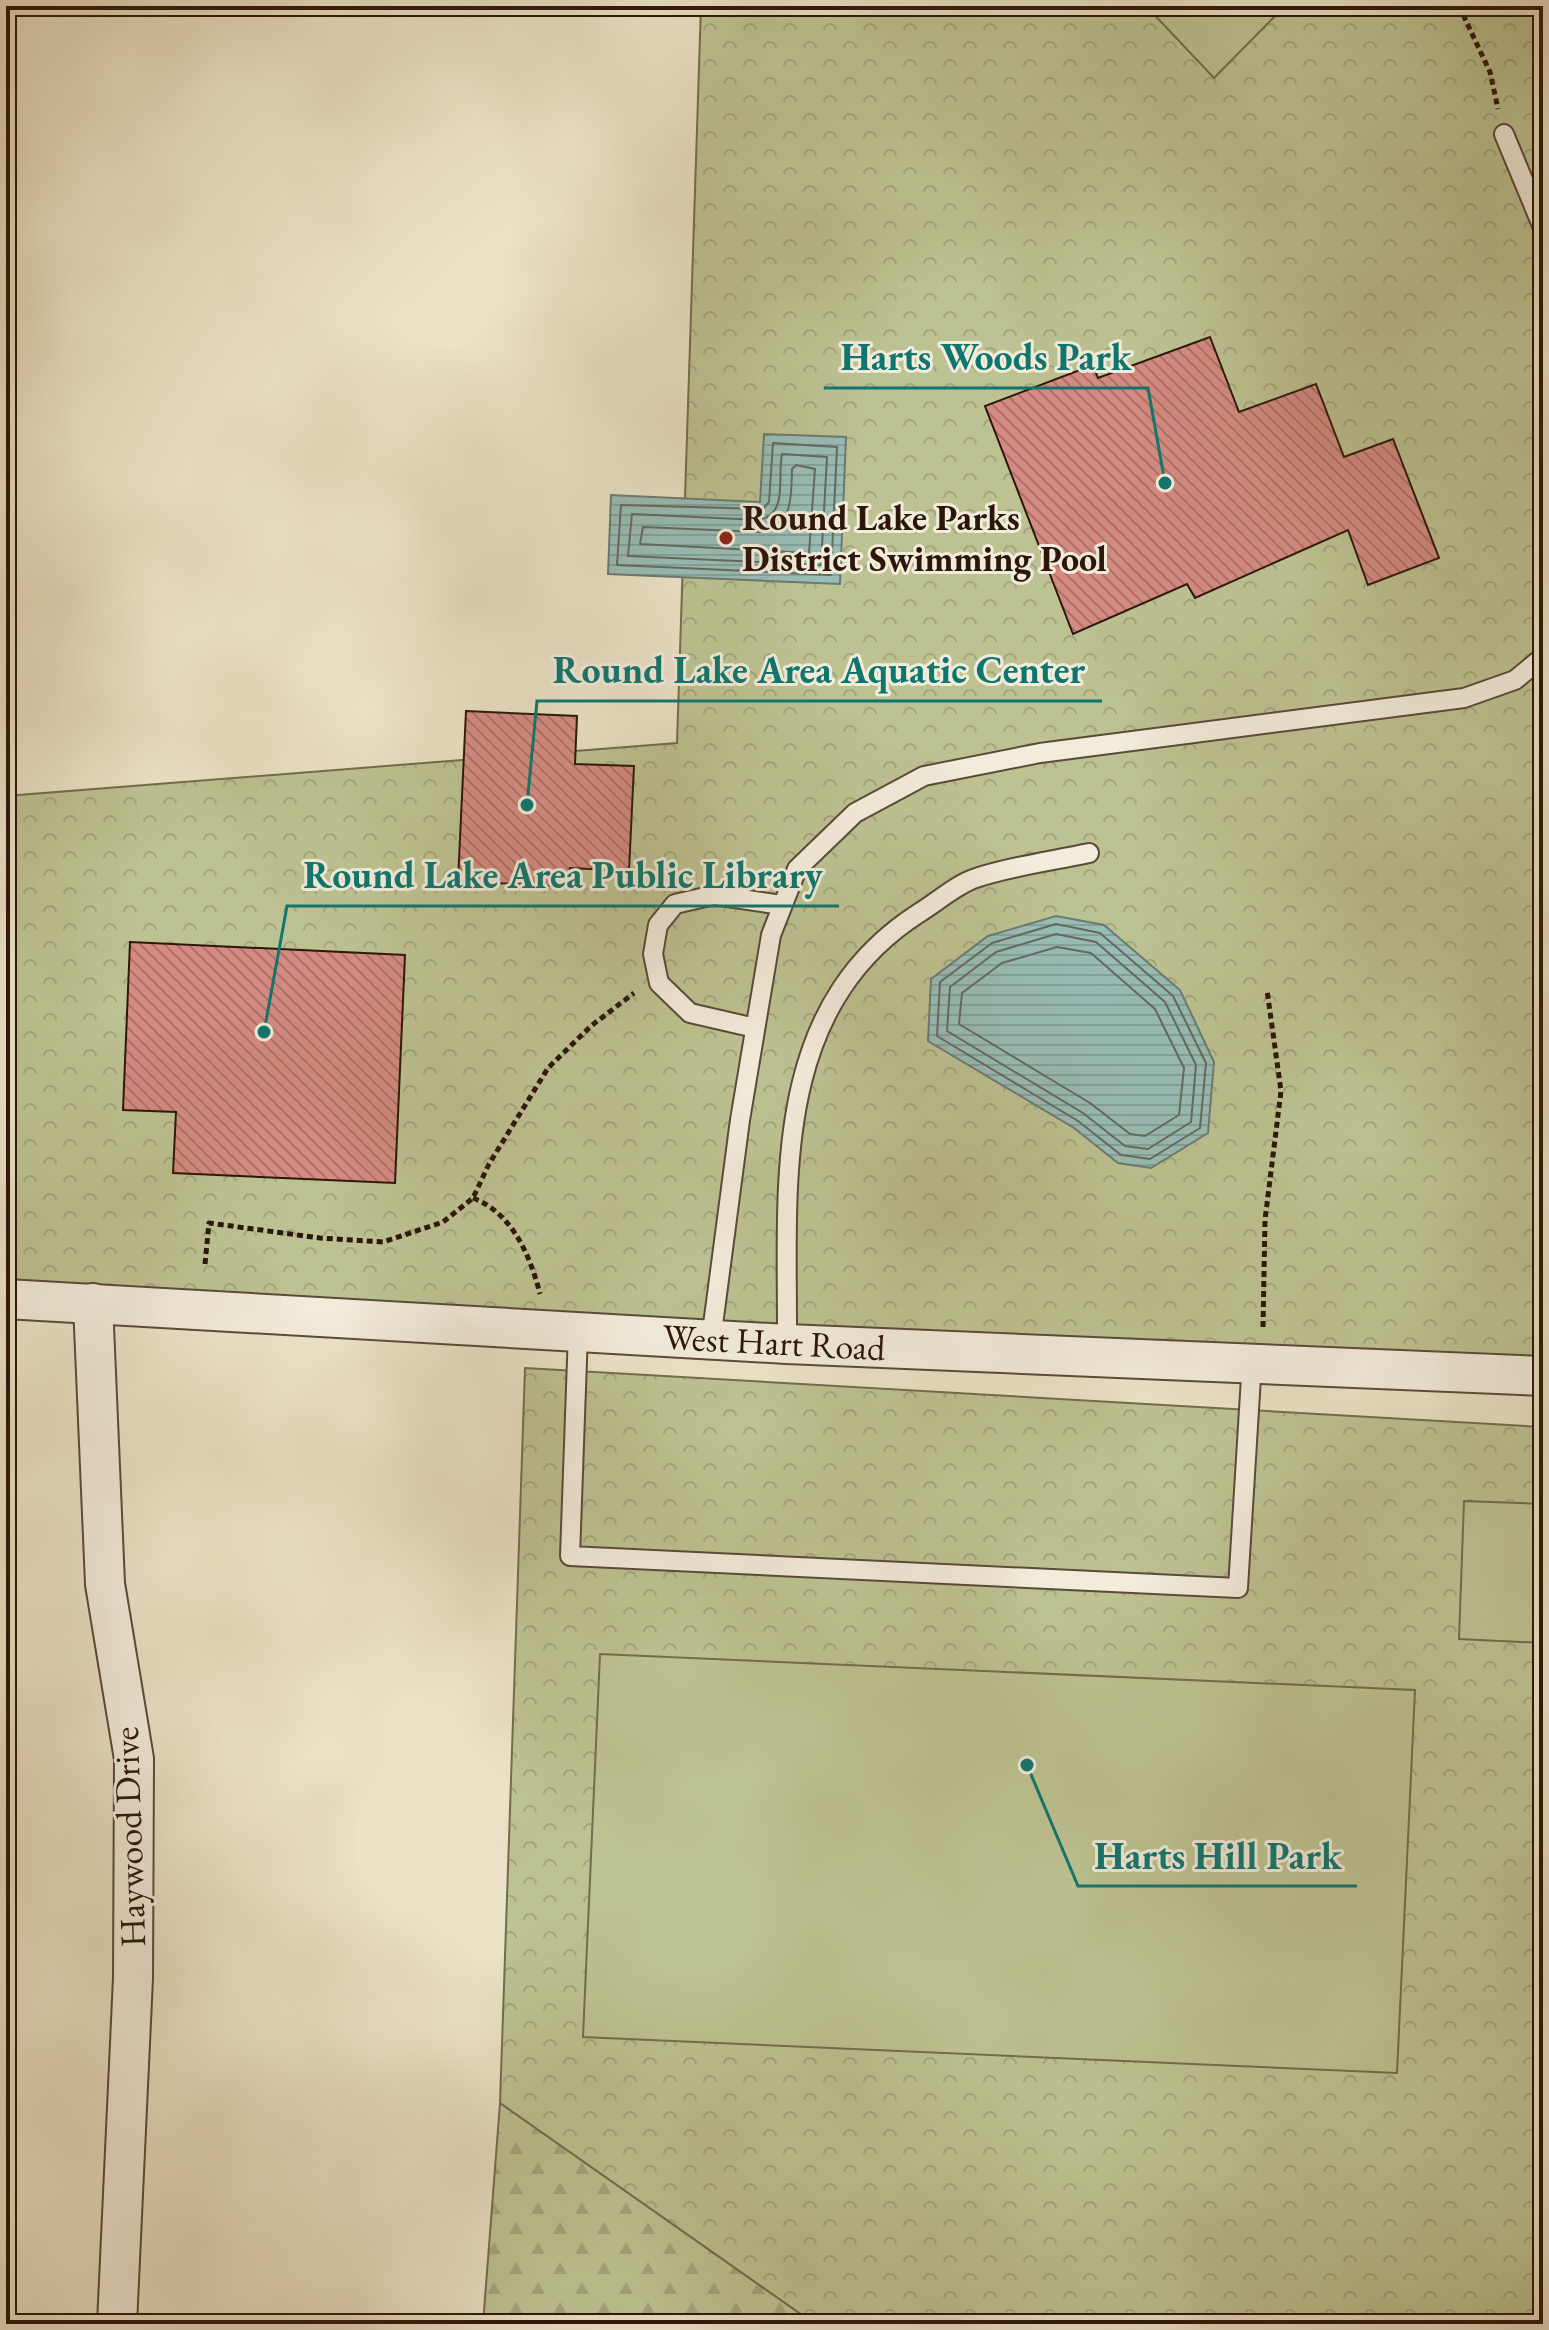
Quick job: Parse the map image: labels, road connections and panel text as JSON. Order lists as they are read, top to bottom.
{
  "streets": {
    "street": ["West Hart Road", "Haywood Drive"]
  },
  "crossings": [
    ["West Hart Road", "Haywood Drive"]
  ],
  "places": [
    "Harts Woods Park",
    "Round Lake Parks District Swimming Pool",
    "Round Lake Area Aquatic Center",
    "Round Lake Area Public Library",
    "Harts Hill Park"
  ]
}
